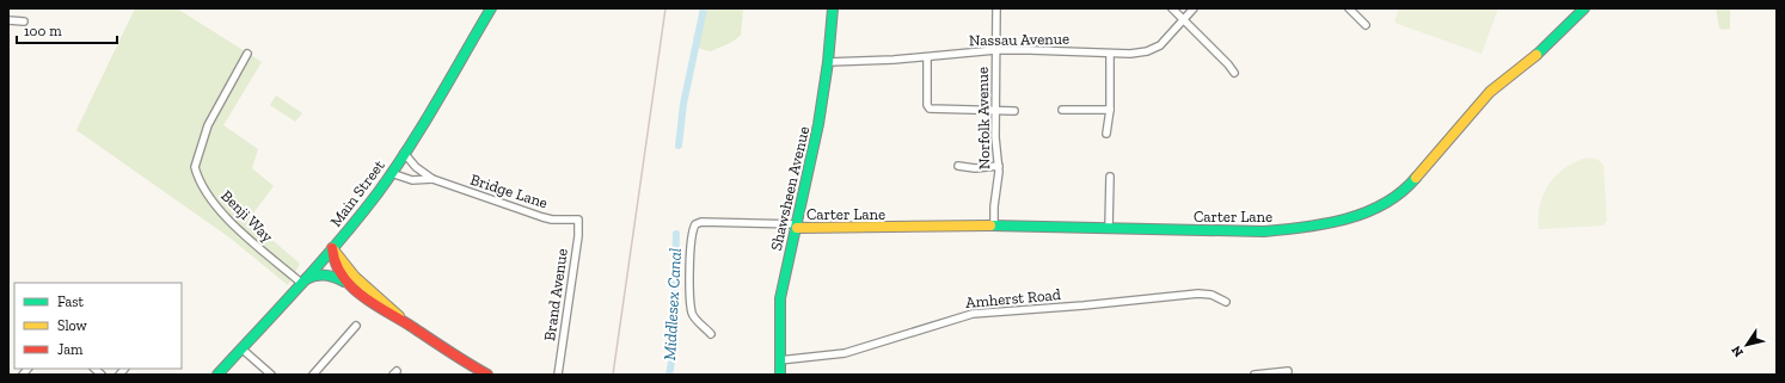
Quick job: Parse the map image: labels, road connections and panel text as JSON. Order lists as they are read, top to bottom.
{
  "streets": {
    "street": [
      "Nassau Avenue",
      "Norfolk Avenue",
      "Shawsheen Avenue",
      "Bridge Lane",
      "Main Street",
      "Carter Lane",
      "Benji Way",
      "Brand Avenue",
      "Amherst Road"
    ]
  },
  "crossings": [
    ["Nassau Avenue", "Norfolk Avenue"],
    ["Nassau Avenue", "Shawsheen Avenue"],
    ["Norfolk Avenue", "Carter Lane"],
    ["Shawsheen Avenue", "Carter Lane"],
    ["Shawsheen Avenue", "Amherst Road"],
    ["Bridge Lane", "Main Street"],
    ["Bridge Lane", "Brand Avenue"],
    ["Main Street", "Benji Way"]
  ],
  "water": ["Middlesex Canal"],
  "legend": ["Fast", "Slow", "Jam"],
  "scale_bar": "100 m",
  "north": "bottom left"
}
